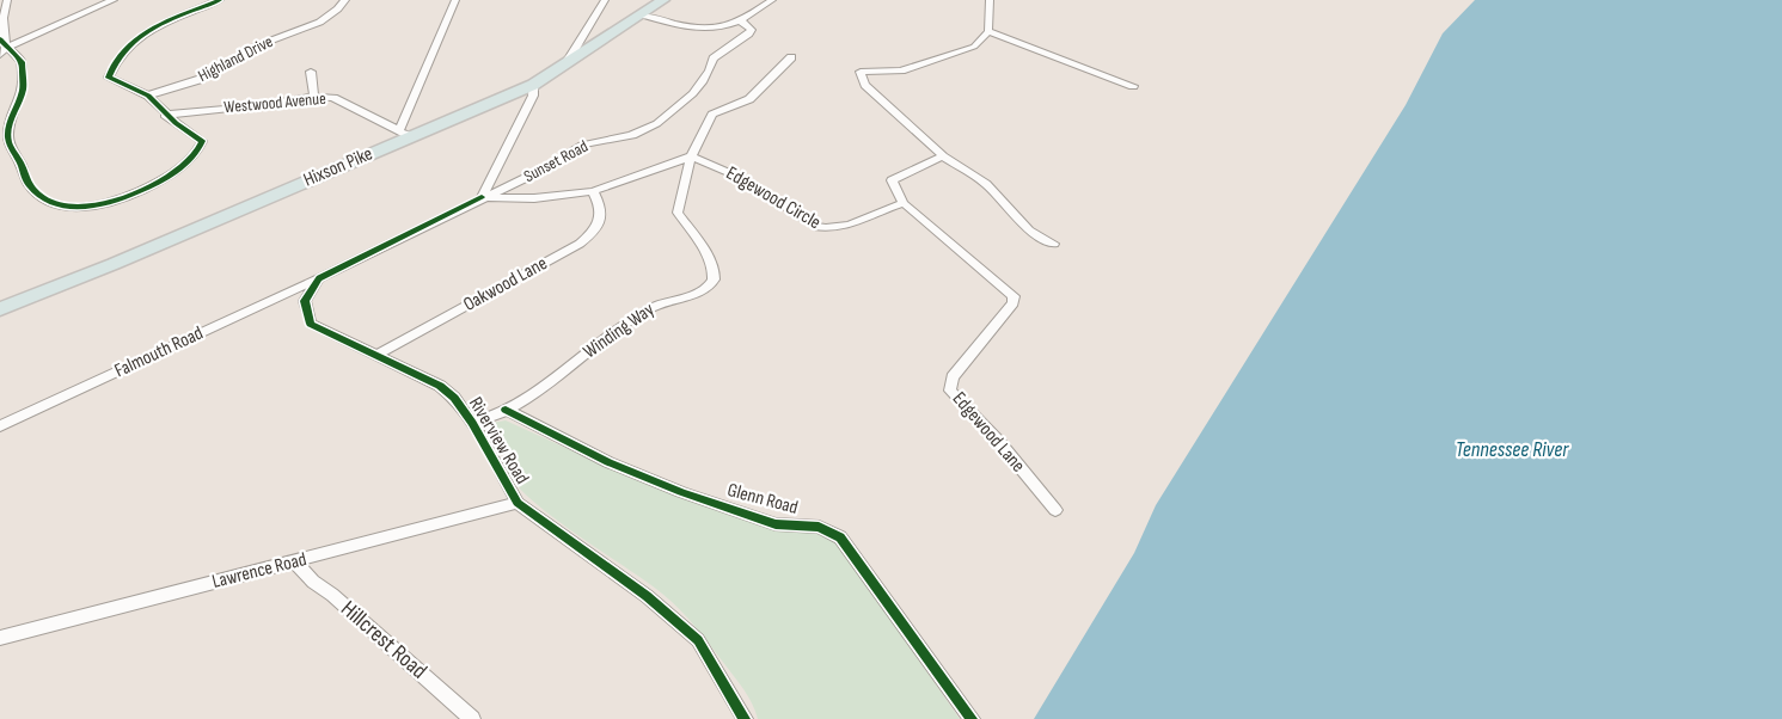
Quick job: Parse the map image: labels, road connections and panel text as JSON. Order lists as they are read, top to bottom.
{
  "streets": {
    "main road": ["Hixson Pike"],
    "street": [
      "Highland Drive",
      "Westwood Avenue",
      "Sunset Road",
      "Edgewood Circle",
      "Oakwood Lane",
      "Winding Way",
      "Falmouth Road",
      "Edgewood Lane",
      "Riverview Road",
      "Glenn Road",
      "Lawrence Road",
      "Hillcrest Road"
    ]
  },
  "crossings": [
    ["Westwood Avenue", "Hixson Pike"],
    ["Edgewood Circle", "Winding Way"],
    ["Edgewood Circle", "Edgewood Lane"],
    ["Oakwood Lane", "Riverview Road"],
    ["Winding Way", "Riverview Road"],
    ["Winding Way", "Glenn Road"],
    ["Falmouth Road", "Riverview Road"],
    ["Riverview Road", "Lawrence Road"],
    ["Lawrence Road", "Hillcrest Road"]
  ],
  "water": ["Tennessee River"]
}
